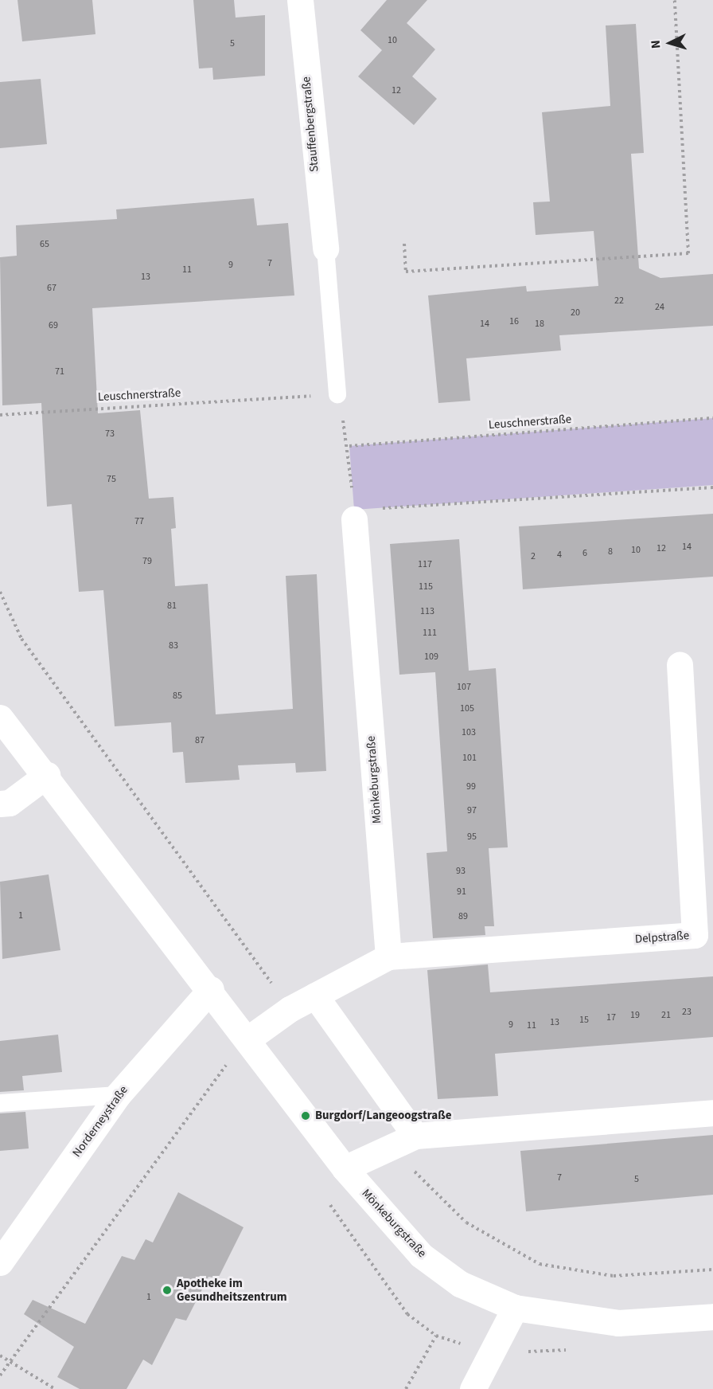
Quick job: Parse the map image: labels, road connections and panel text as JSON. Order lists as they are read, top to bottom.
{
  "streets": {
    "street": [
      "Stauffenbergstraße",
      "Mönkeburgstraße",
      "Delpstraße",
      "Norderneystraße"
    ],
    "path": ["Leuschnerstraße"]
  },
  "crossings": [
    ["Mönkeburgstraße", "Delpstraße"],
    ["Mönkeburgstraße", "Norderneystraße"]
  ],
  "places": ["Burgdorf/Langeoogstraße", "Apotheke im Gesundheitszentrum"],
  "house_numbers": [
    "10",
    "5",
    "12",
    "65",
    "7",
    "9",
    "11",
    "13",
    "67",
    "22",
    "24",
    "20",
    "16",
    "14",
    "18",
    "69",
    "71",
    "73",
    "75",
    "77",
    "14",
    "12",
    "10",
    "8",
    "6",
    "4",
    "2",
    "79",
    "117",
    "115",
    "81",
    "113",
    "111",
    "83",
    "109",
    "107",
    "85",
    "105",
    "103",
    "87",
    "101",
    "99",
    "97",
    "95",
    "93",
    "91",
    "1",
    "89",
    "23",
    "19",
    "21",
    "17",
    "15",
    "13",
    "9",
    "11",
    "7",
    "5",
    "1"
  ],
  "north": "left"
}
